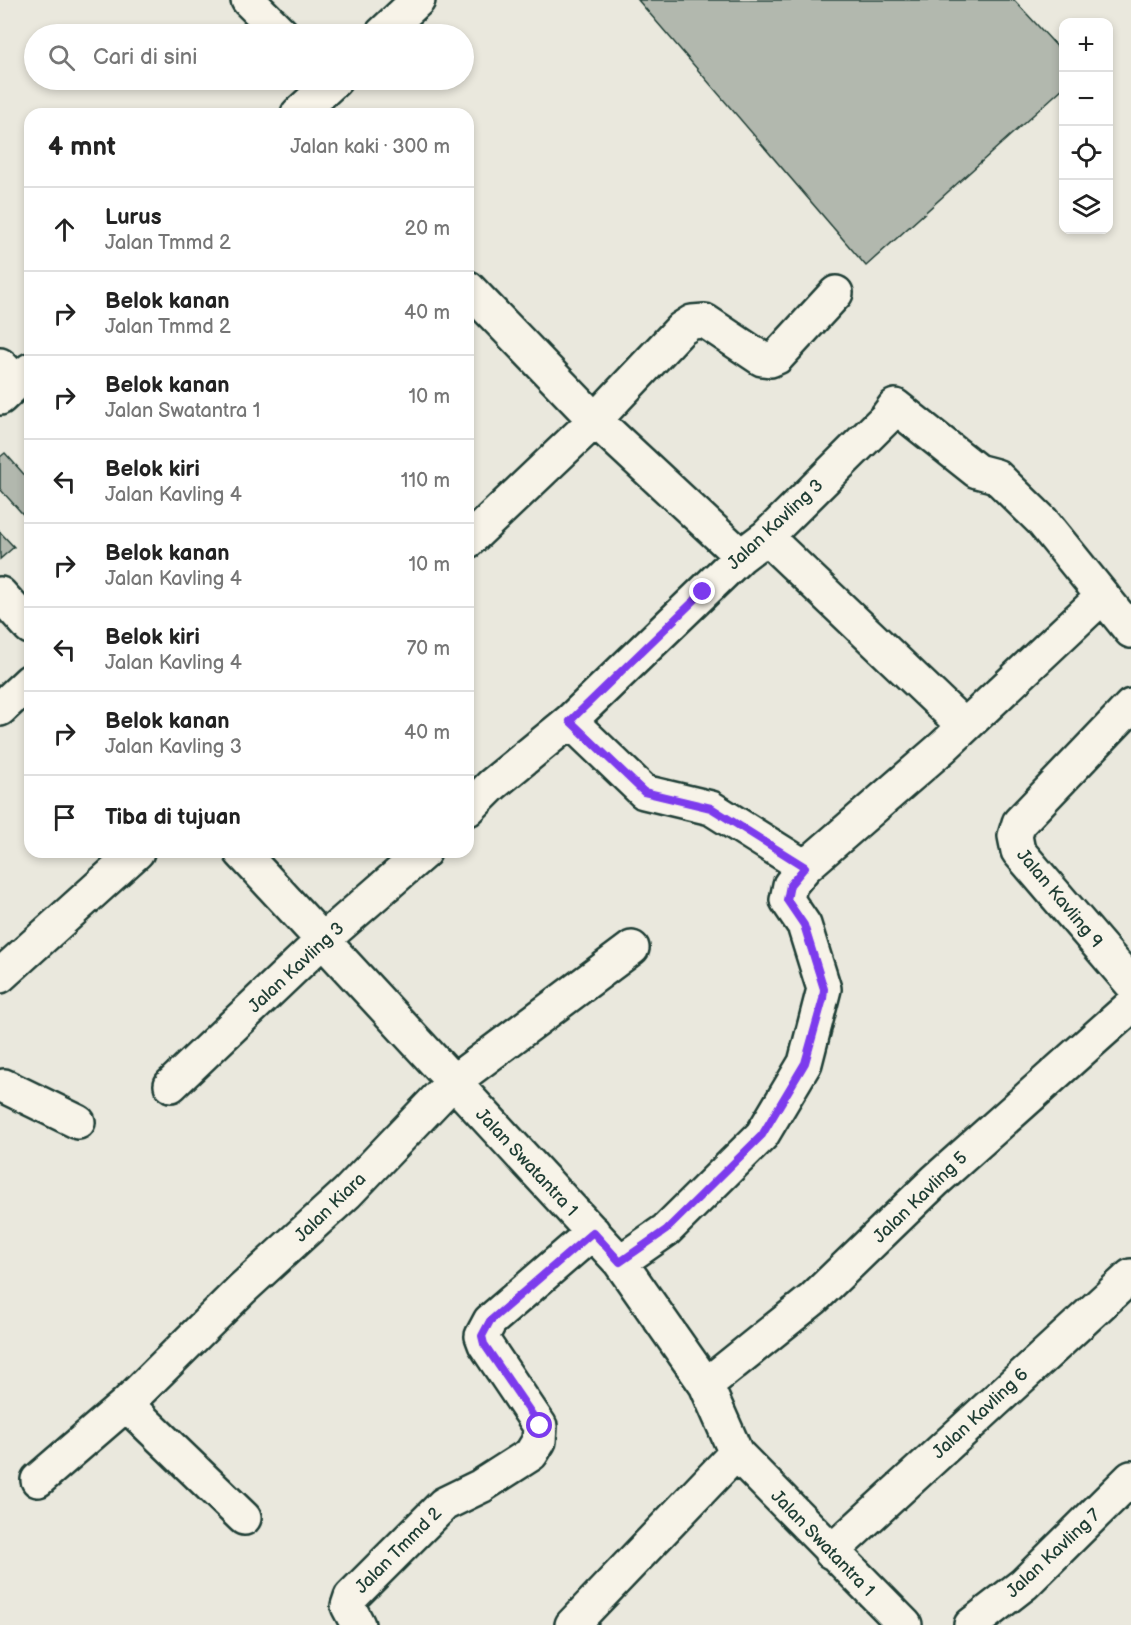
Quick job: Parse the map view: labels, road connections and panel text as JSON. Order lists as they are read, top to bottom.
{
  "streets": {
    "street": [
      "Jalan Kavling 3",
      "Jalan Kavling 9",
      "Jalan Swatantra 1",
      "Jalan Kavling 5",
      "Jalan Kiara",
      "Jalan Kavling 6",
      "Jalan Tmmd 2",
      "Jalan Kavling 7"
    ]
  },
  "crossings": [
    ["Jalan Kavling 3", "Jalan Swatantra 1"],
    ["Jalan Swatantra 1", "Jalan Kavling 5"],
    ["Jalan Swatantra 1", "Jalan Kiara"],
    ["Jalan Swatantra 1", "Jalan Kavling 6"],
    ["Jalan Swatantra 1", "Jalan Tmmd 2"]
  ],
  "page": {
    "map_buttons": ["+", "−"],
    "search": "Cari di sini",
    "heading": ["4 mnt", "Jalan kaki · 300 m"],
    "list": [
      ["Lurus", "Jalan Tmmd 2", "20 m"],
      ["Belok kanan", "Jalan Tmmd 2", "40 m"],
      ["Belok kanan", "Jalan Swatantra 1", "10 m"],
      ["Belok kiri", "Jalan Kavling 4", "110 m"],
      ["Belok kanan", "Jalan Kavling 4", "10 m"],
      ["Belok kiri", "Jalan Kavling 4", "70 m"],
      ["Belok kanan", "Jalan Kavling 3", "40 m"],
      "Tiba di tujuan"
    ]
  }
}
